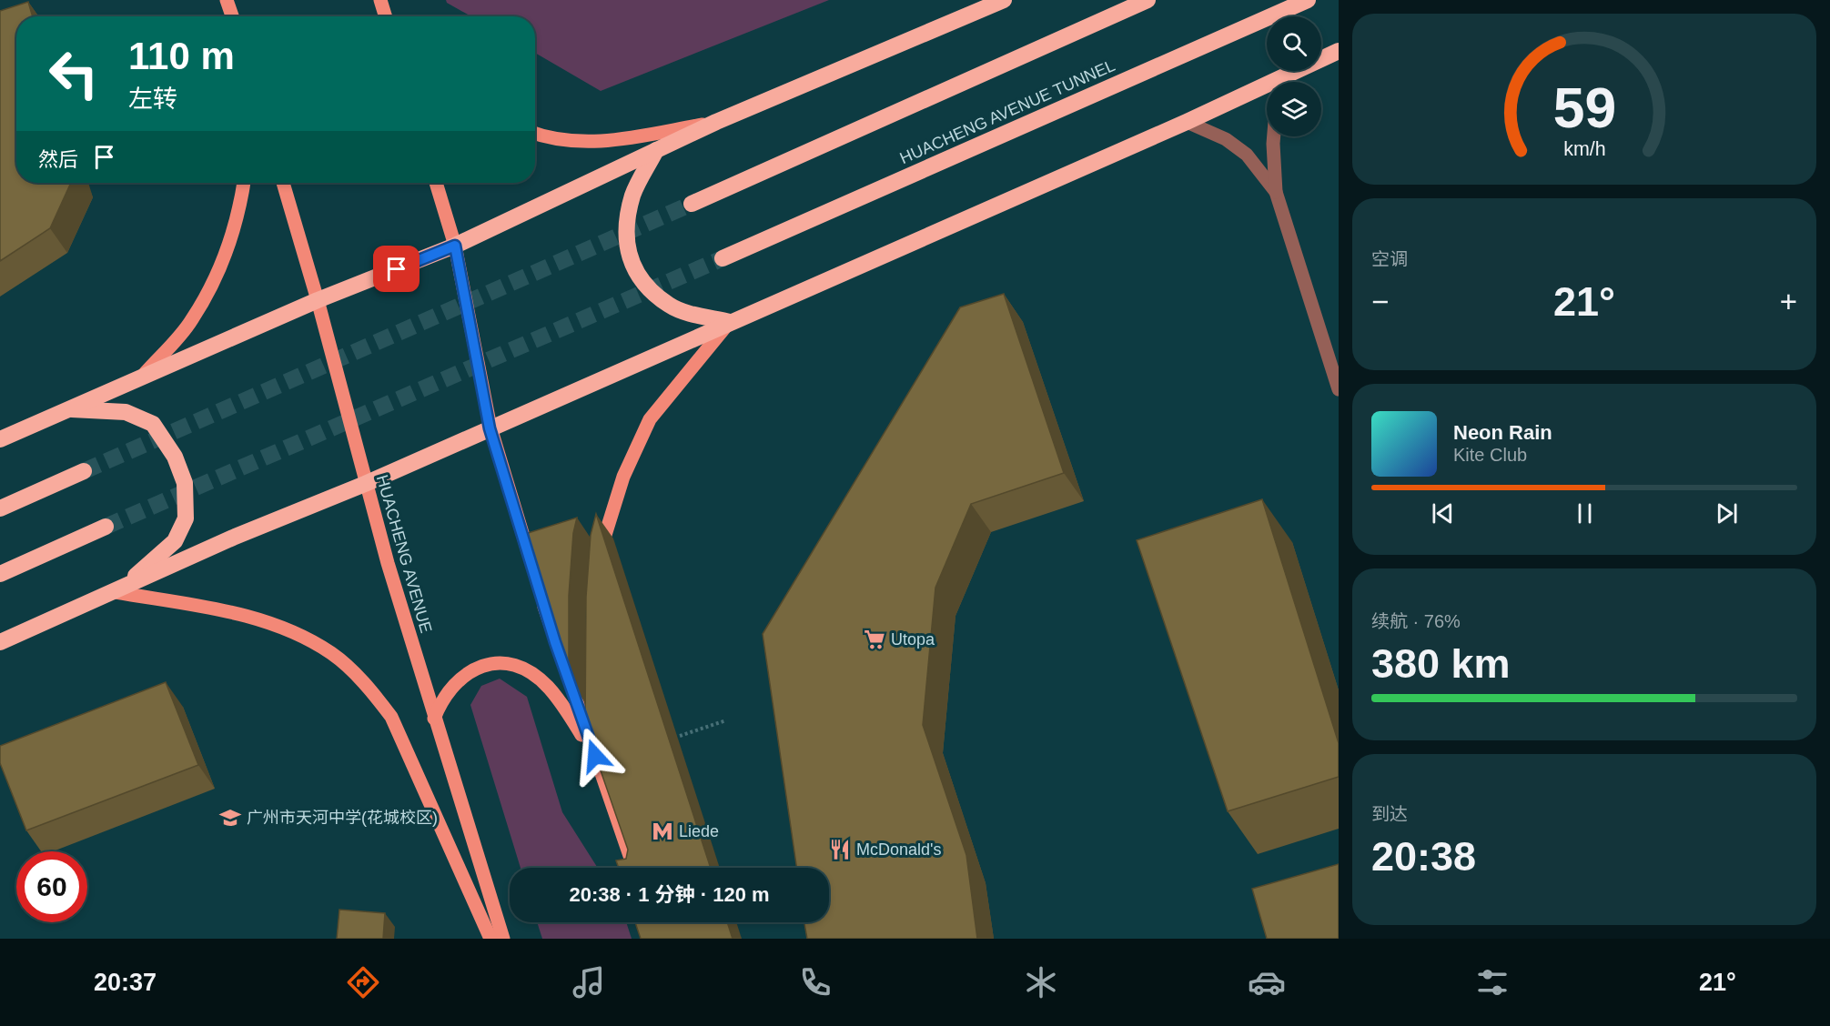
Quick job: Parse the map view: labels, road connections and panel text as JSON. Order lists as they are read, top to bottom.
{
  "streets": {
    "highway": ["HUACHENG AVENUE TUNNEL"],
    "main road": ["HUACHENG AVENUE"]
  },
  "places": {
    "supermarket": ["Utopa"],
    "school or university": ["广州市天河中学(花城校区)"],
    "metro station": ["Liede"],
    "restaurant": ["McDonald's"]
  },
  "page": {
    "turn": ["110 m", "左转"],
    "then": "然后",
    "tile": [
      "空调",
      ["续航 · 76%", "380 km"],
      ["到达", "20:38"]
    ],
    "heat": ["−", "21°", "+"],
    "song": ["Neon Rain", "Kite Club"],
    "limit": "60",
    "trip": "20:38 · 1 分钟 · 120 m",
    "tabs": ["20:37", "21°"],
    "gauge": ["59", "km/h"]
  }
}
